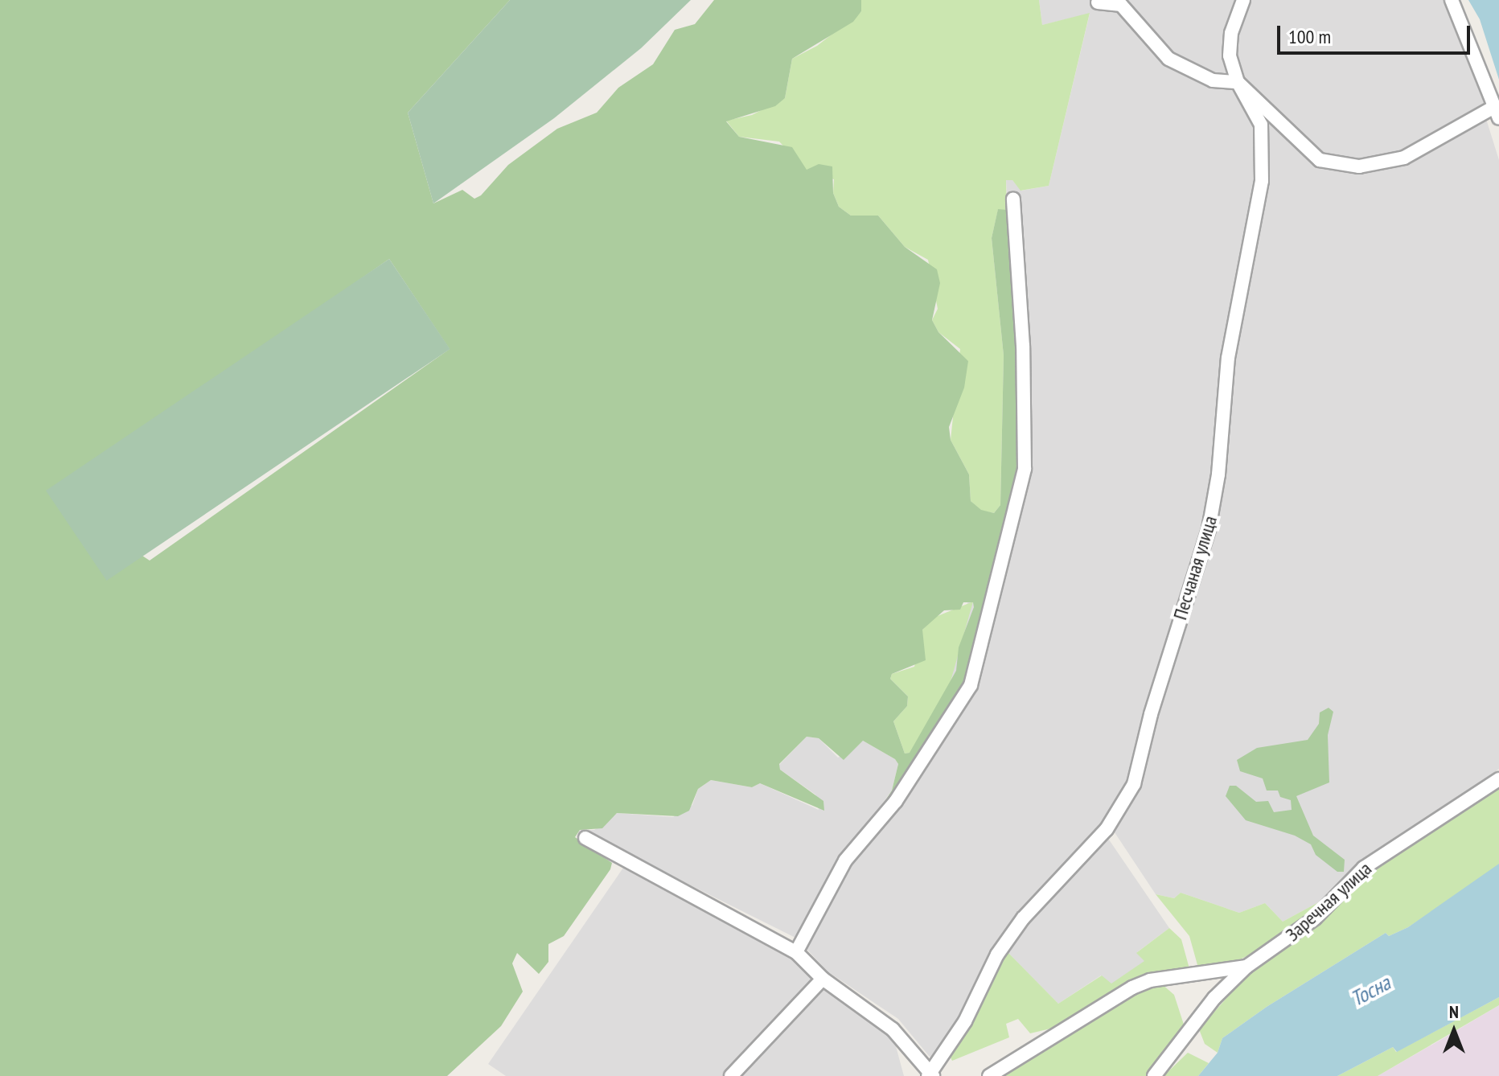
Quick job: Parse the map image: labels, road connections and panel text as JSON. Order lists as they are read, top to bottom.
{
  "streets": {
    "street": ["Песчаная улица", "Заречная улица"]
  },
  "water": ["Тосна"],
  "scale_bar": "100 m",
  "north": "top"
}
